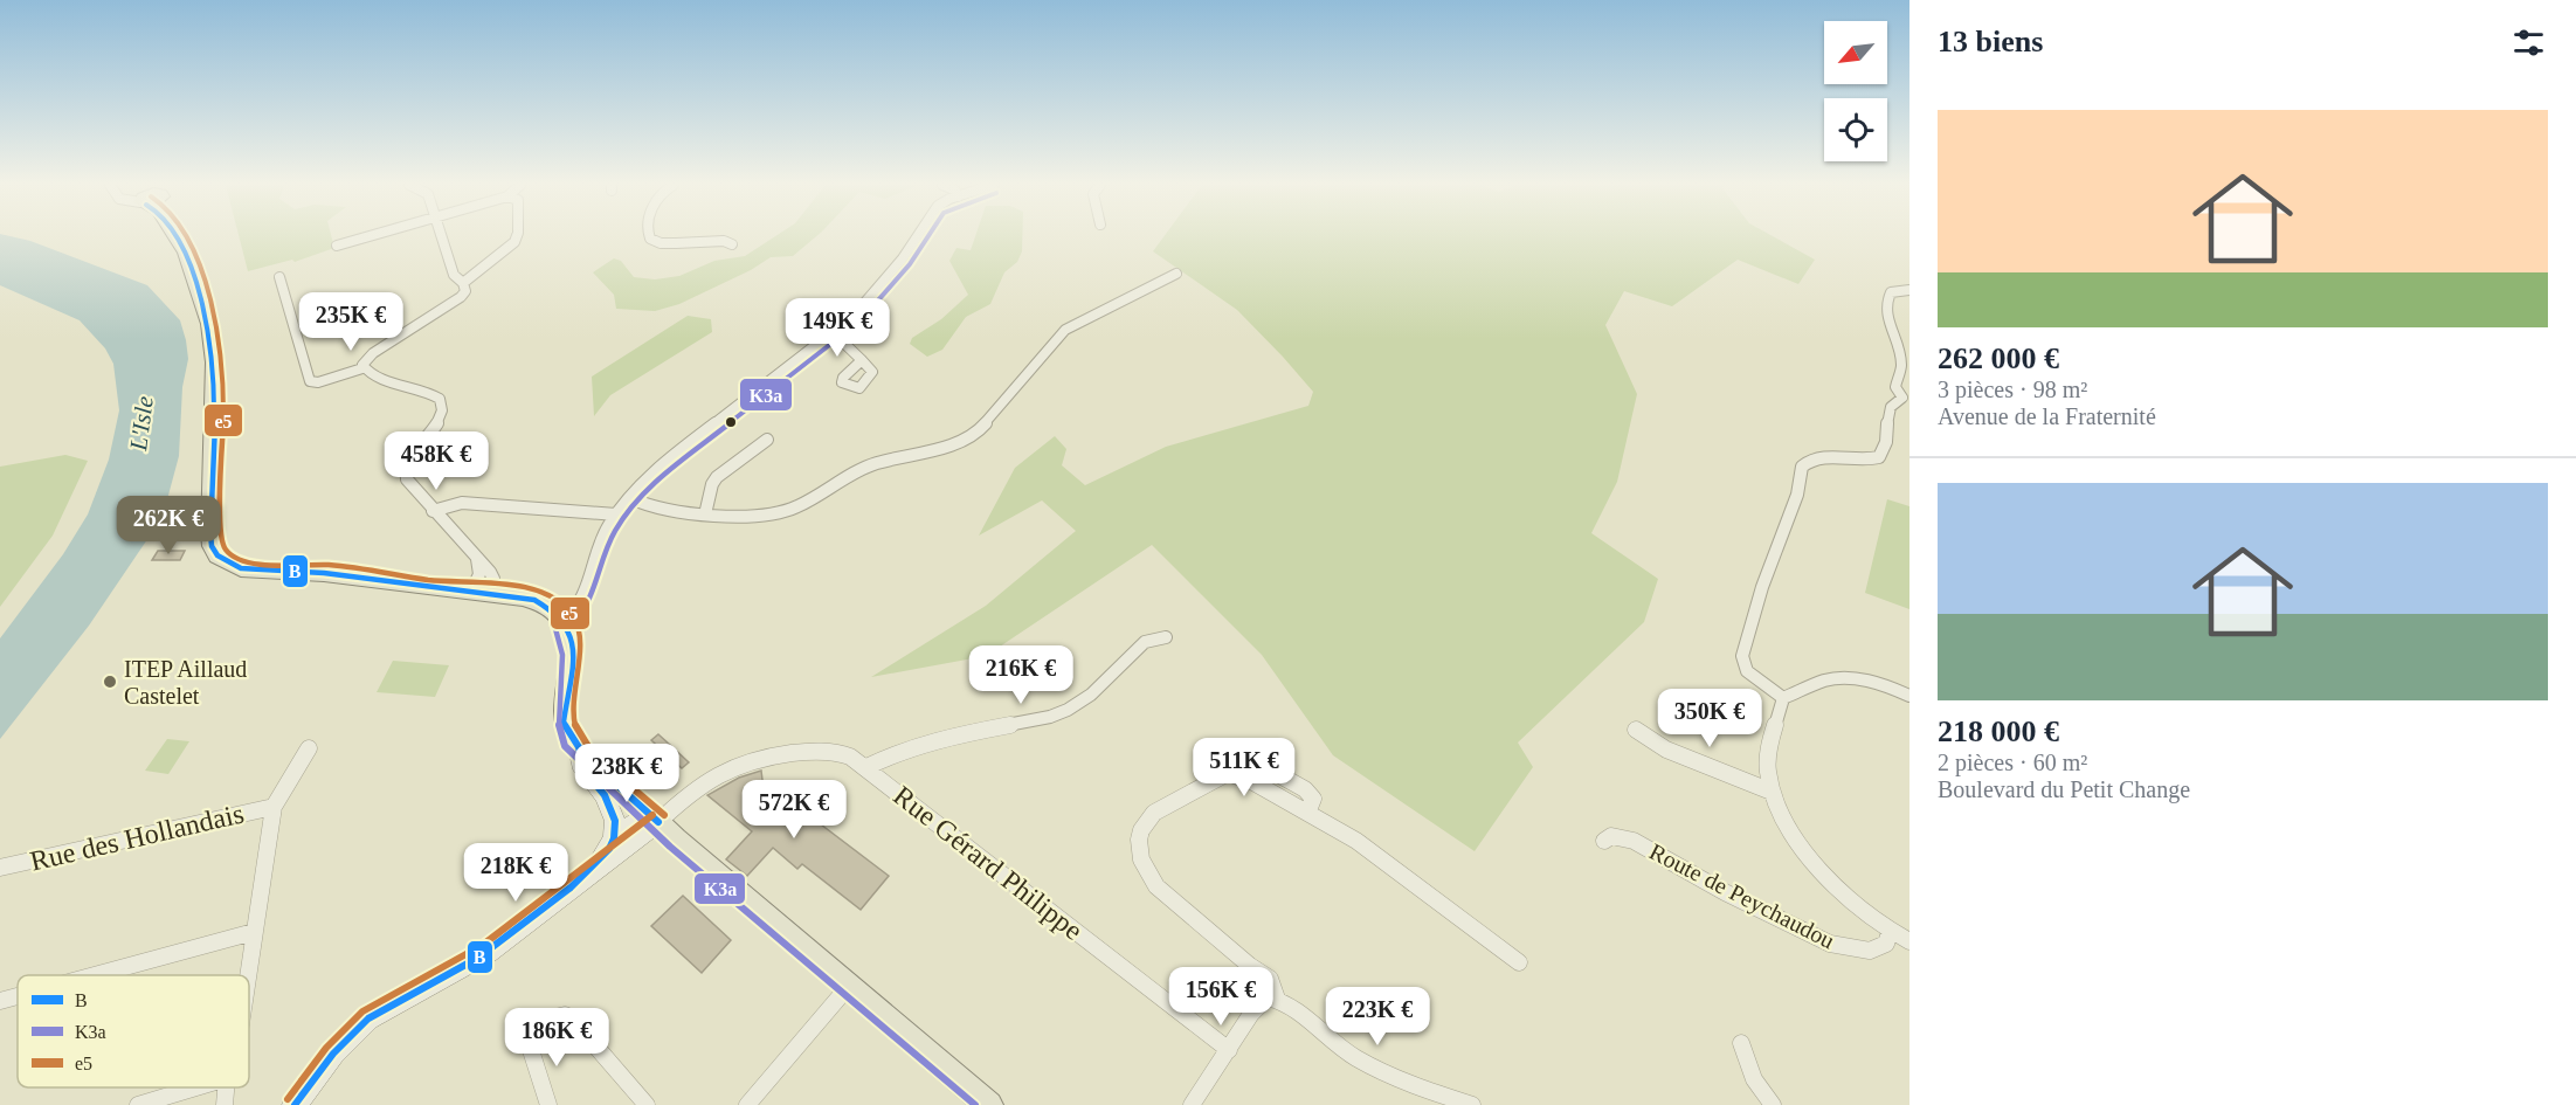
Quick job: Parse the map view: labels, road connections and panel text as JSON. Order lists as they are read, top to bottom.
{
  "streets": {
    "street": ["Rue des Hollandais", "Rue Gérard Philippe", "Route de Peychaudou"]
  },
  "water": ["L'Isle"],
  "places": ["ITEP Aillaud Castelet"],
  "lines": ["transit line B", "transit line K3a", "transit line e5"],
  "legend": ["B", "K3a", "e5"],
  "north": "bottom left",
  "page": {
    "heading": "13 biens",
    "list": [
      {
        "name": "262 000 €",
        "note": "3 pièces · 98 m² · Avenue de la Fraternité"
      },
      {
        "name": "218 000 €",
        "note": "2 pièces · 60 m² · Boulevard du Petit Change"
      }
    ],
    "price": [
      "235K €",
      "149K €",
      "458K €",
      "262K €",
      "216K €",
      "350K €",
      "511K €",
      "238K €",
      "572K €",
      "218K €",
      "156K €",
      "223K €",
      "186K €"
    ]
  }
}
